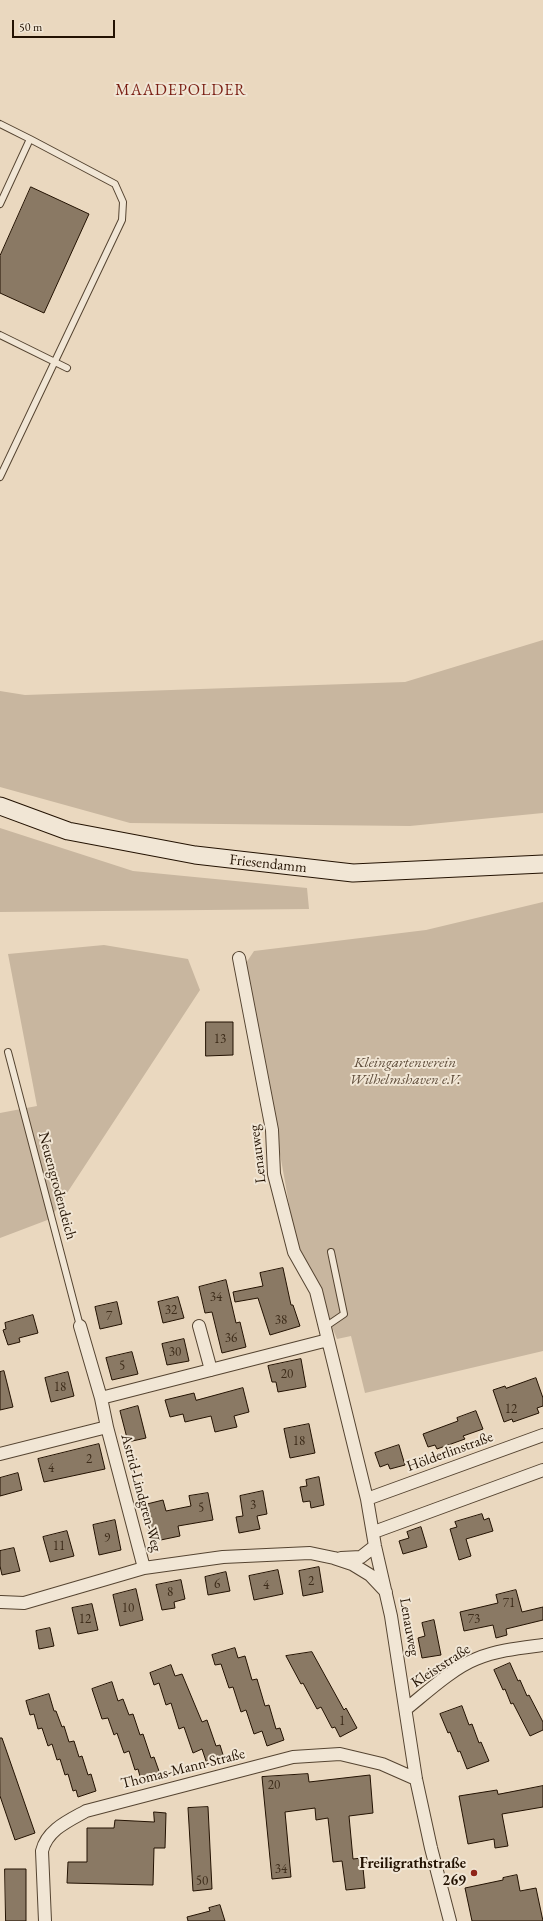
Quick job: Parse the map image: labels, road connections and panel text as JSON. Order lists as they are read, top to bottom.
{
  "streets": {
    "main road": ["Friesendamm"],
    "street": [
      "Lenauweg",
      "Hölderlinstraße",
      "Astrid-Lindgren-Weg",
      "Kleiststraße",
      "Thomas-Mann-Straße"
    ],
    "lane": ["Neuengrodendeich"]
  },
  "crossings": [
    ["Lenauweg", "Hölderlinstraße"],
    ["Lenauweg", "Kleiststraße"],
    ["Lenauweg", "Thomas-Mann-Straße"],
    ["Neuengrodendeich", "Astrid-Lindgren-Weg"]
  ],
  "districts": ["MAADEPOLDER"],
  "parks": ["Kleingartenverein Wilhelmshaven e.V."],
  "places": ["Freiligrathstraße 269"],
  "house_numbers": [
    "13",
    "34",
    "32",
    "7",
    "38",
    "36",
    "30",
    "5",
    "20",
    "18",
    "12",
    "18",
    "2",
    "4",
    "3",
    "5",
    "9",
    "11",
    "2",
    "6",
    "4",
    "8",
    "71",
    "10",
    "12",
    "73",
    "1",
    "20",
    "34",
    "50"
  ],
  "scale_bar": "50 m"
}
